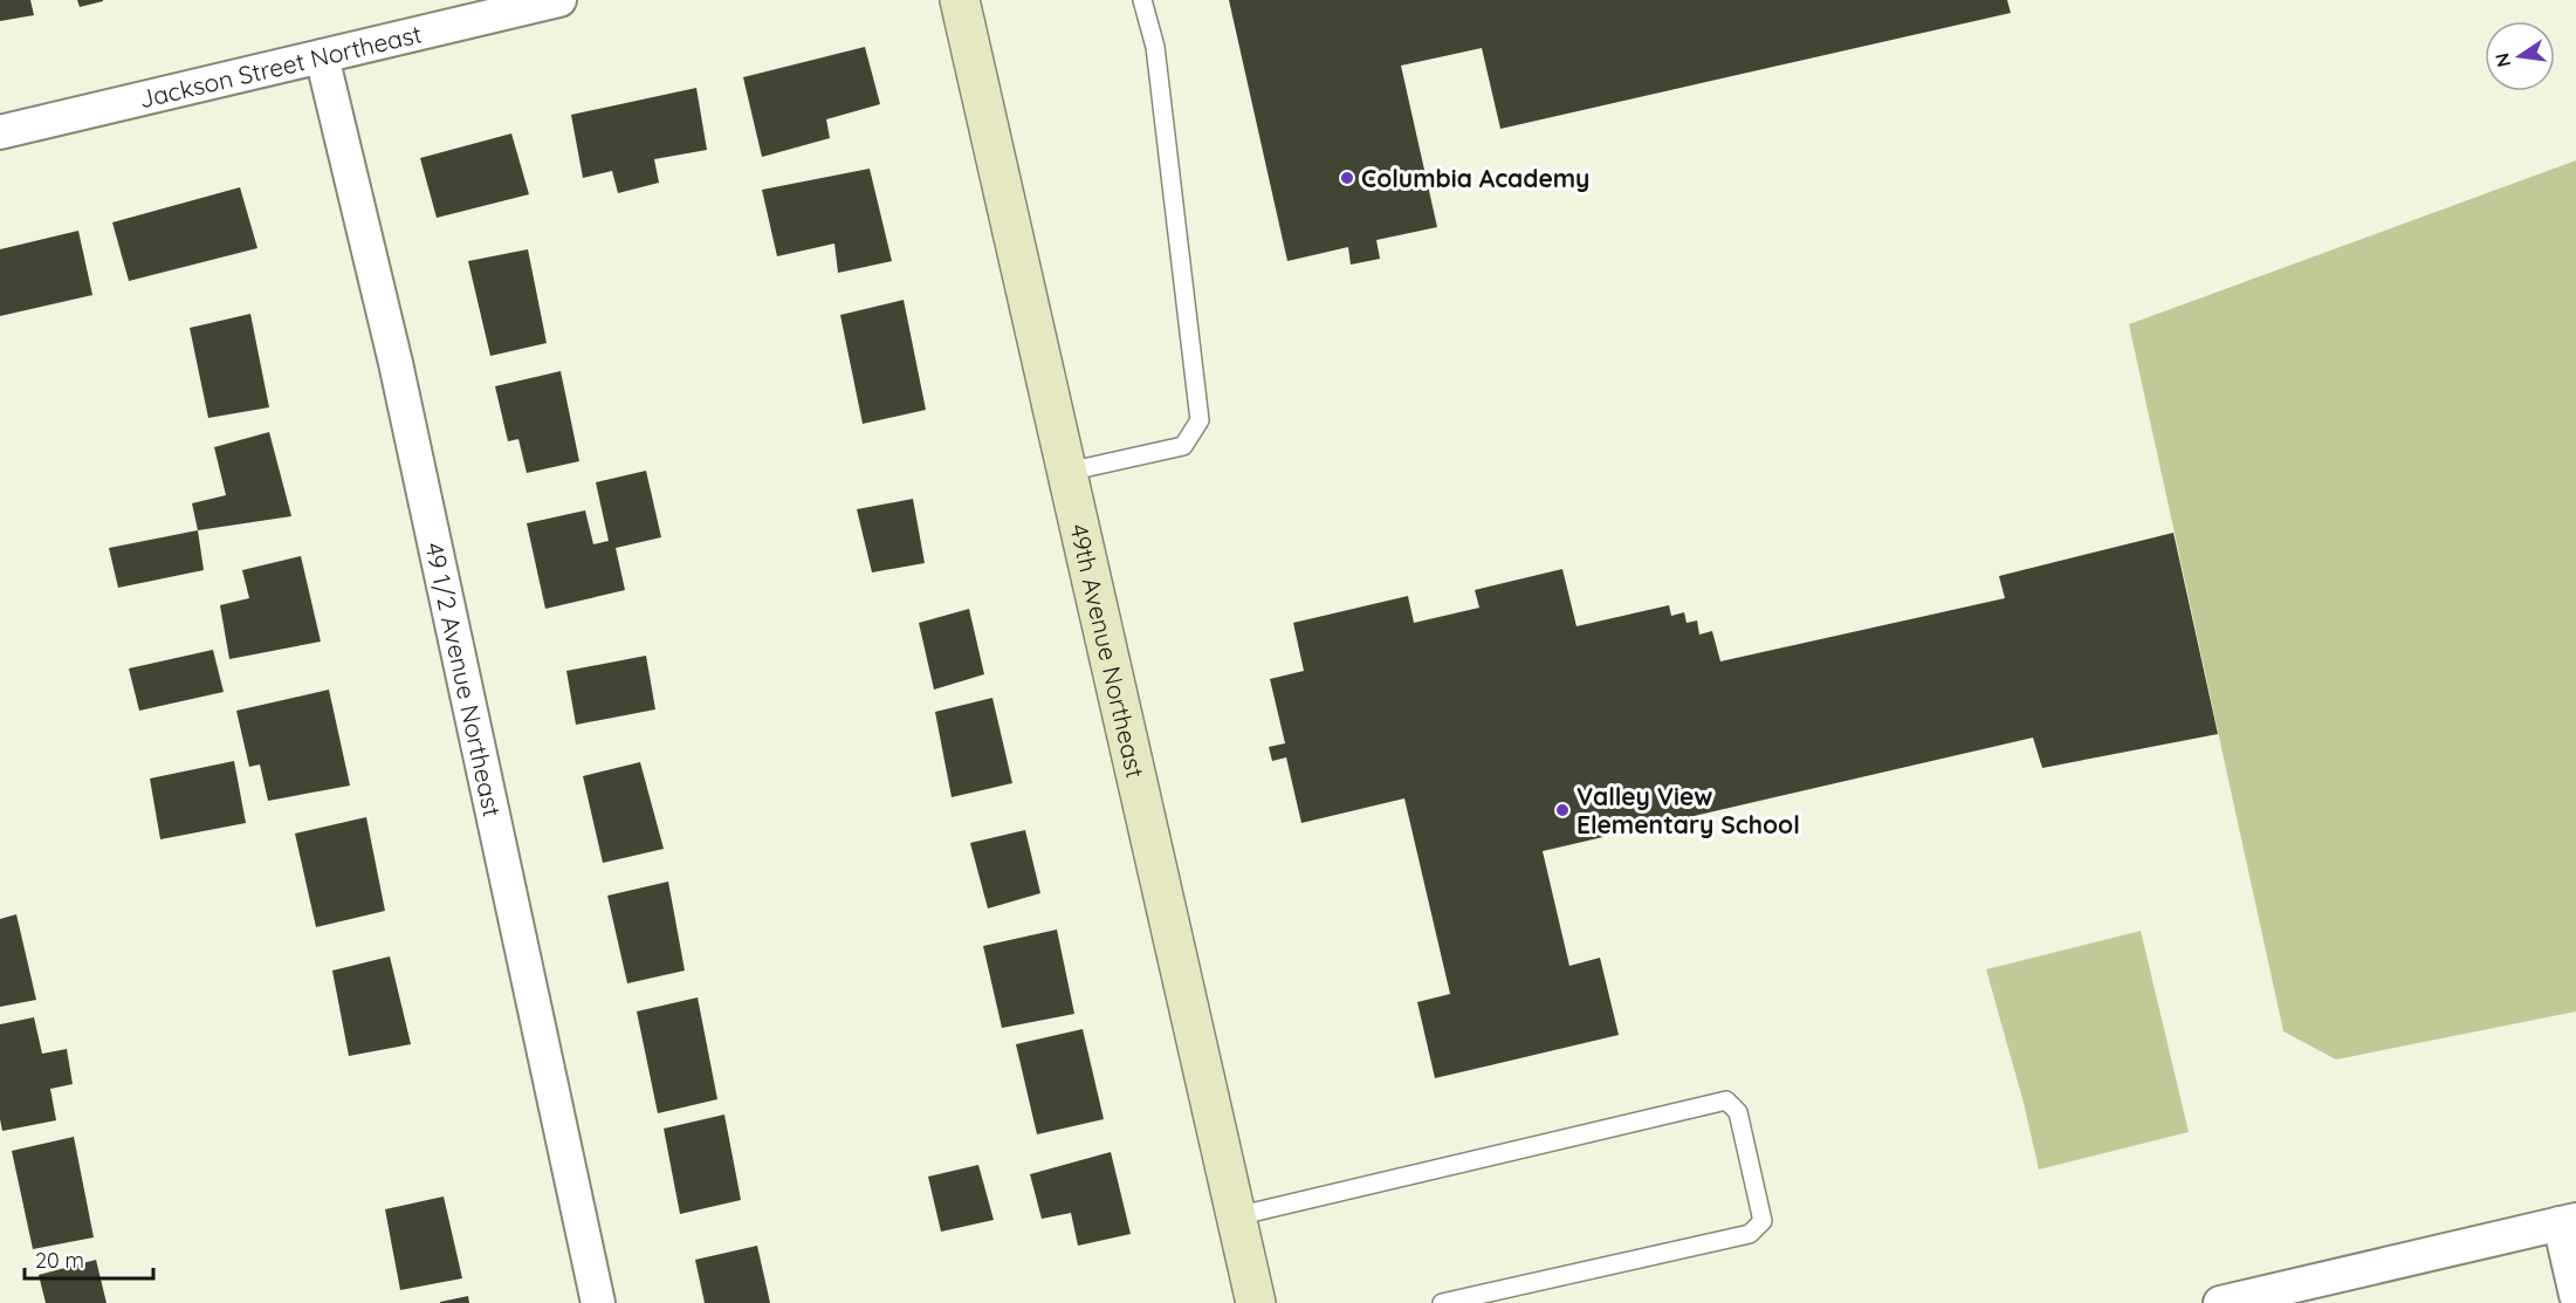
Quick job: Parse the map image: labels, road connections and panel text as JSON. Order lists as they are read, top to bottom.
{
  "streets": {
    "street": ["Jackson Street Northeast", "49th Avenue Northeast", "49 1/2 Avenue Northeast"]
  },
  "crossings": [
    ["Jackson Street Northeast", "49 1/2 Avenue Northeast"]
  ],
  "places": ["Columbia Academy", "Valley View Elementary School"],
  "scale_bar": "20 m",
  "north": "left"
}
